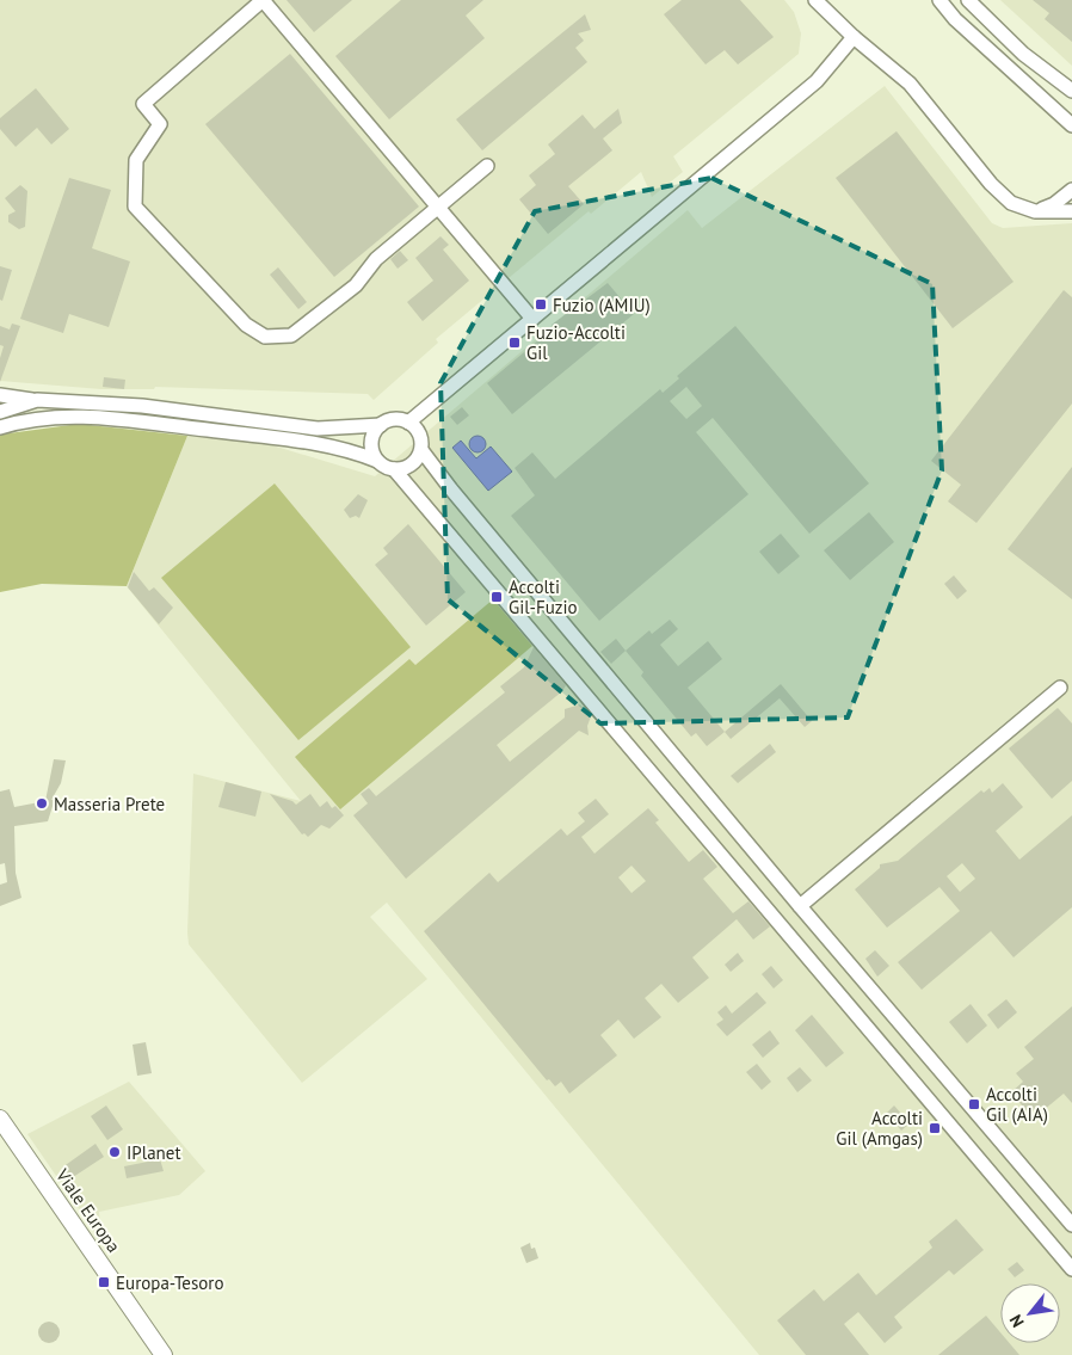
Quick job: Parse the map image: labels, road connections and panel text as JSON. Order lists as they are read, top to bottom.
{
  "streets": {
    "main road": ["Viale Europa"]
  },
  "places": {
    "transit": [
      "Fuzio (AMIU)",
      "Fuzio-Accolti Gil",
      "Accolti Gil-Fuzio",
      "Accolti Gil (AIA)",
      "Accolti Gil (Amgas)",
      "Europa-Tesoro"
    ],
    "other": ["Masseria Prete", "IPlanet"]
  },
  "north": "bottom left"
}
